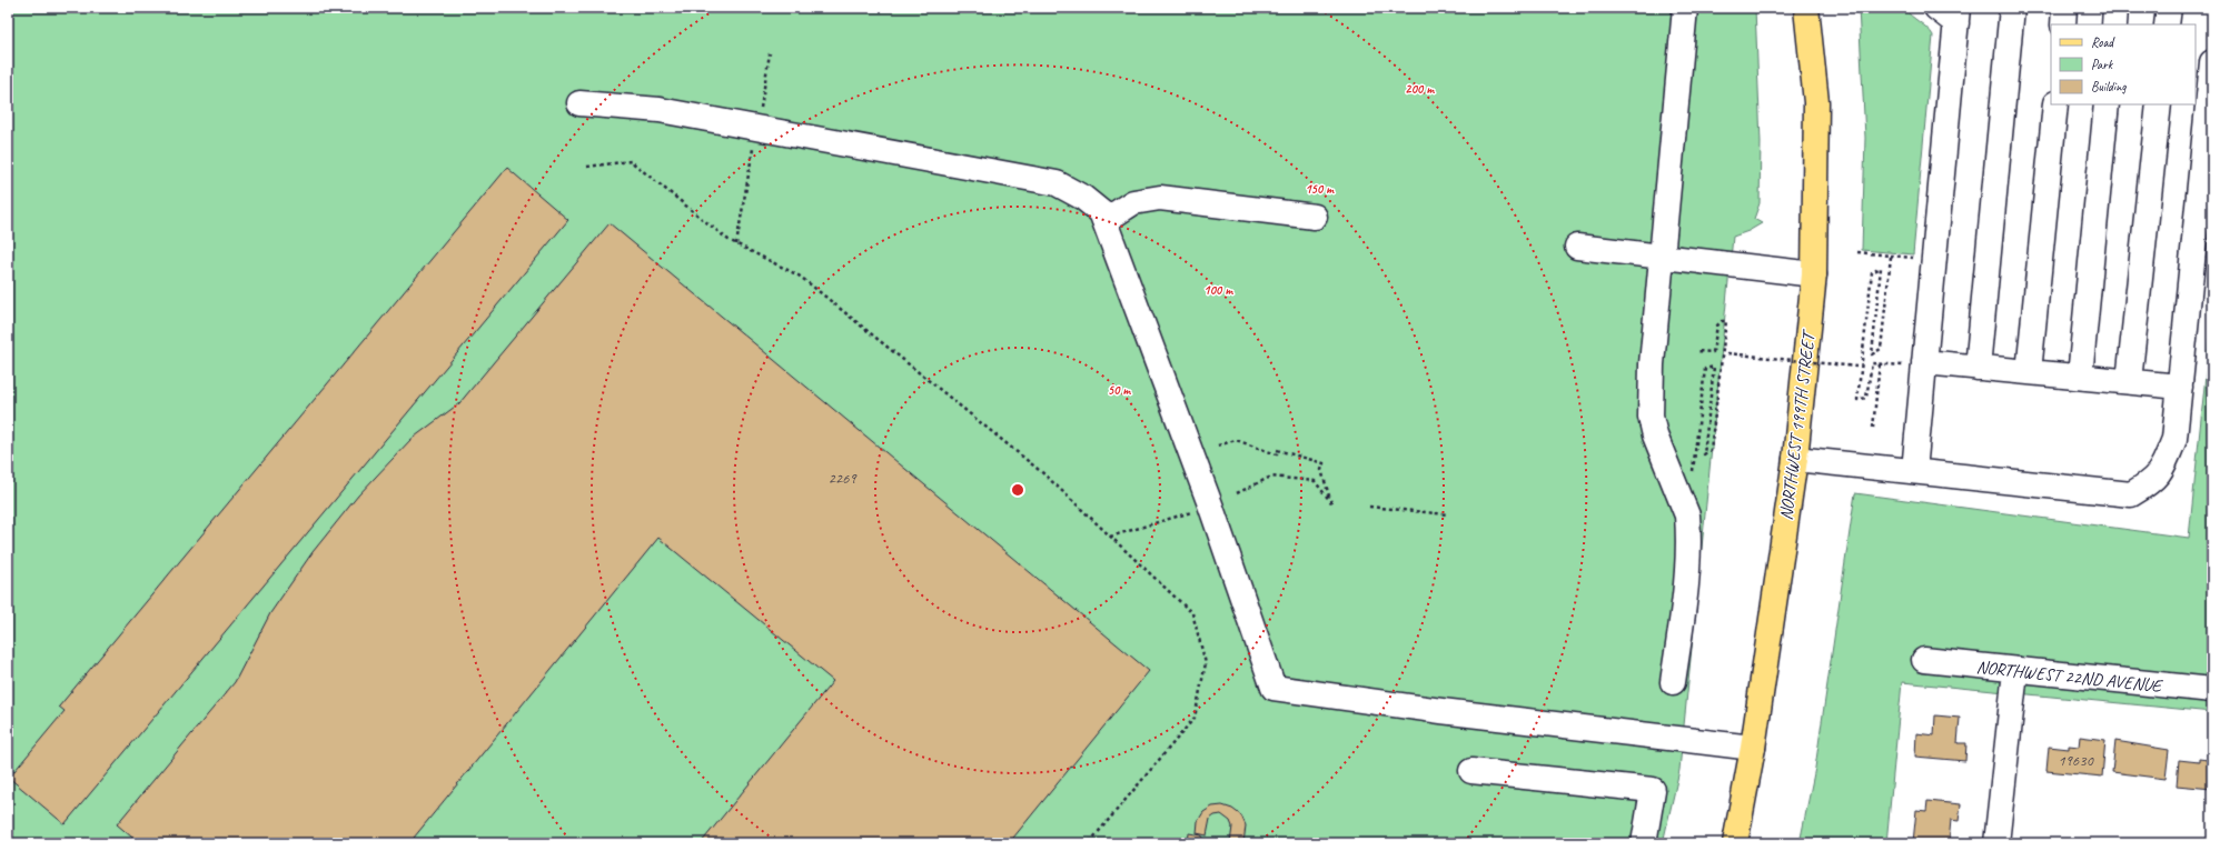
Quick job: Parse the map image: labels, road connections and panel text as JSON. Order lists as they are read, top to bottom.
{
  "streets": {
    "main road": ["NORTHWEST 199TH STREET"],
    "street": ["NORTHWEST 22ND AVENUE"]
  },
  "house_numbers": ["2269", "19630"],
  "legend": ["Road", "Park", "Building"],
  "rings": [
    "200 m",
    "150 m",
    "100 m",
    "50 m"
  ]
}
